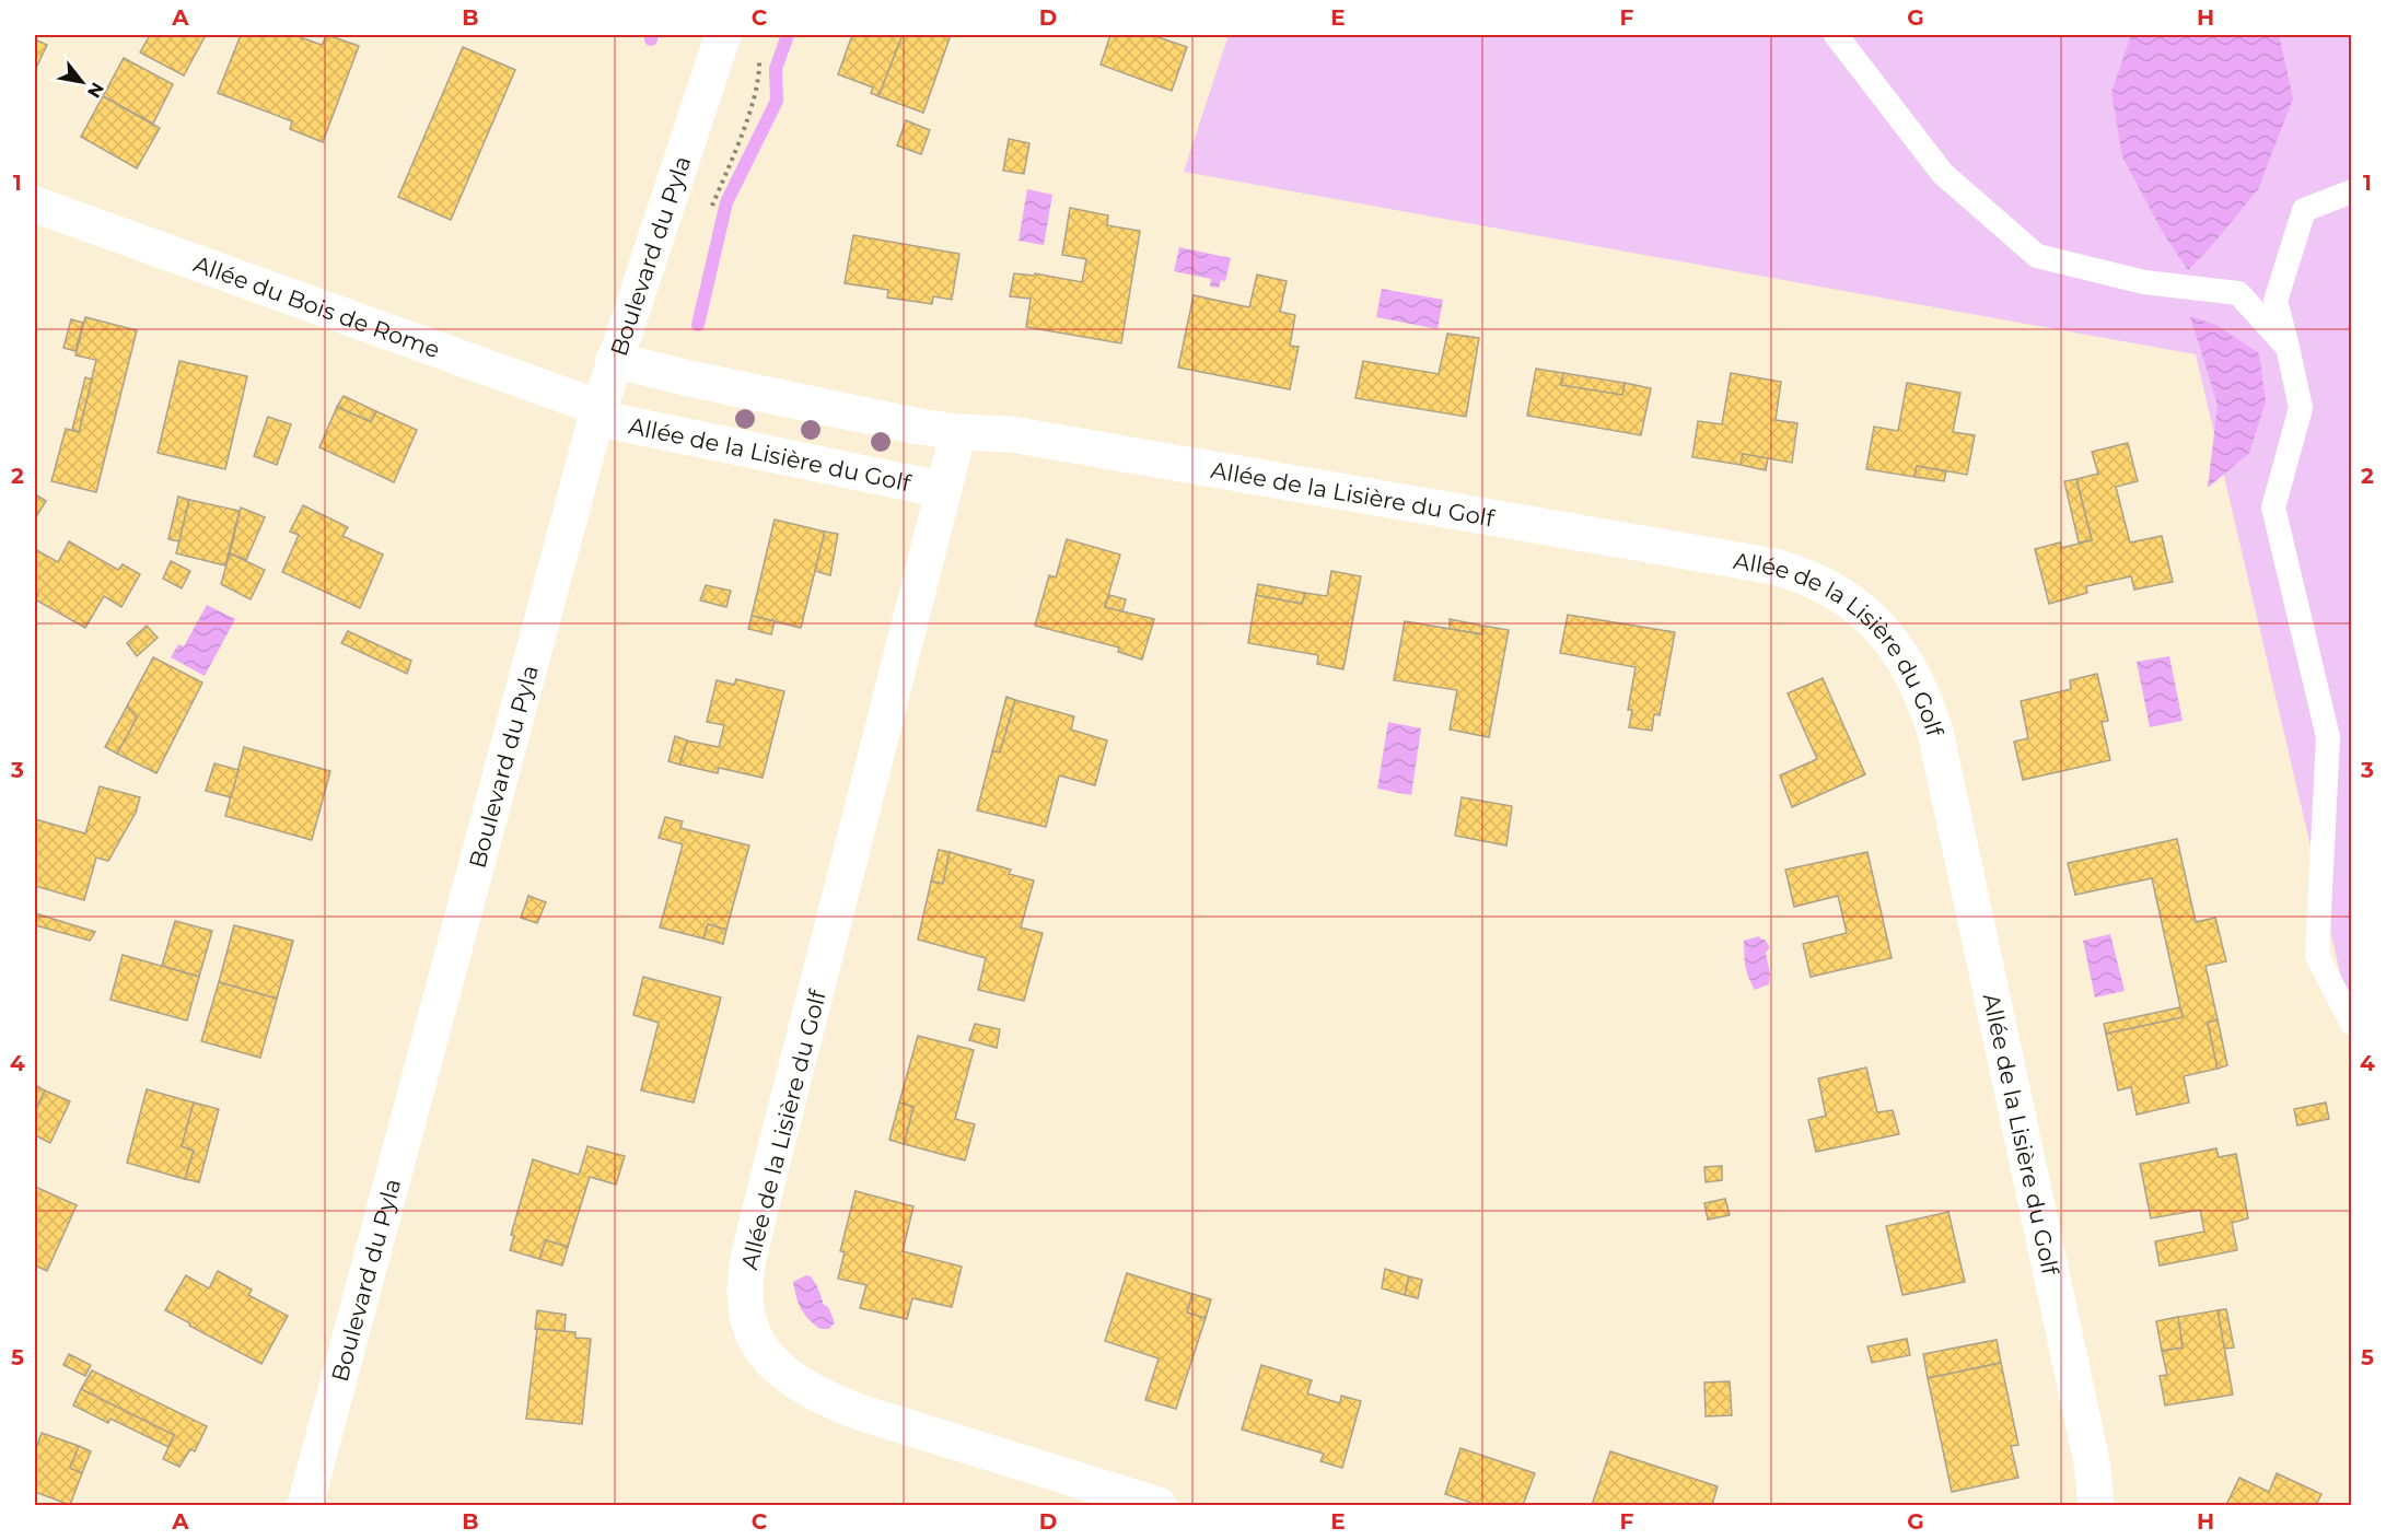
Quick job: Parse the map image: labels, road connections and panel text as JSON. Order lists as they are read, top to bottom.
{
  "streets": {
    "street": ["Boulevard du Pyla", "Allée du Bois de Rome", "Allée de la Lisière du Golf"]
  },
  "crossings": [
    ["Boulevard du Pyla", "Allée du Bois de Rome"],
    ["Boulevard du Pyla", "Allée de la Lisière du Golf"],
    ["Allée du Bois de Rome", "Allée de la Lisière du Golf"]
  ],
  "north": "bottom right",
  "grid": {
    "columns": [
      "A",
      "B",
      "C",
      "D",
      "E",
      "F",
      "G",
      "H"
    ],
    "rows": [
      "1",
      "2",
      "3",
      "4",
      "5"
    ]
  }
}
